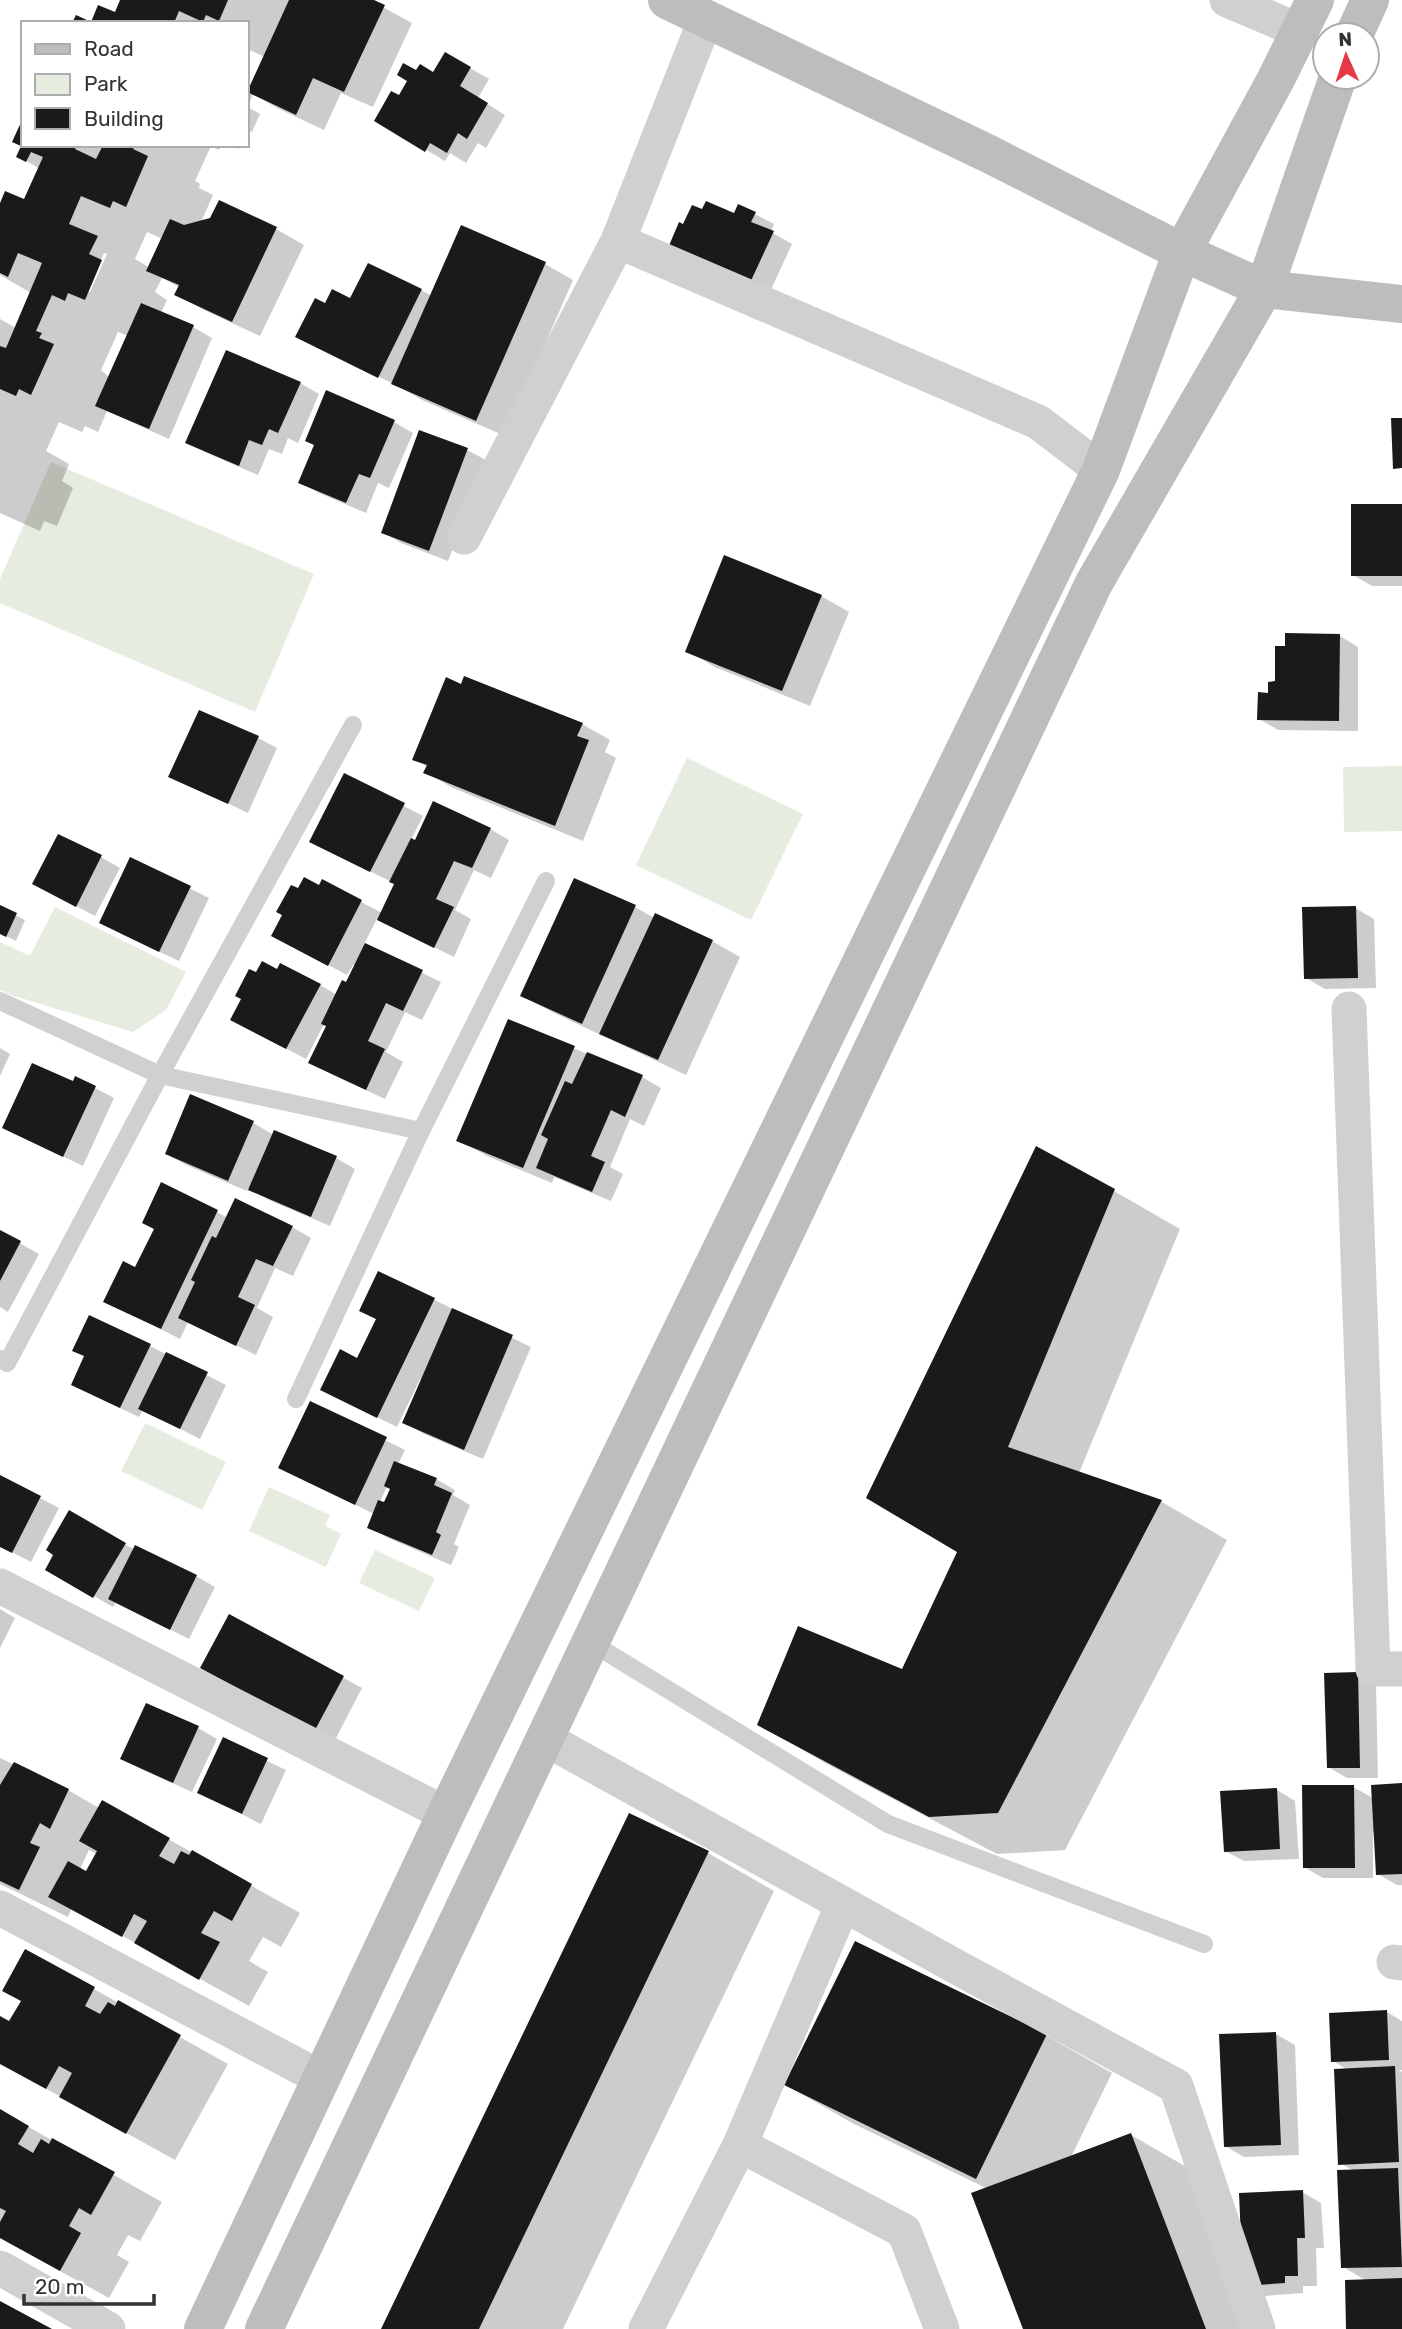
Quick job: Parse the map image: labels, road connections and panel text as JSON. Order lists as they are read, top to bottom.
{
  "legend": ["Road", "Park", "Building"],
  "scale_bar": "20 m",
  "north": "top"
}
